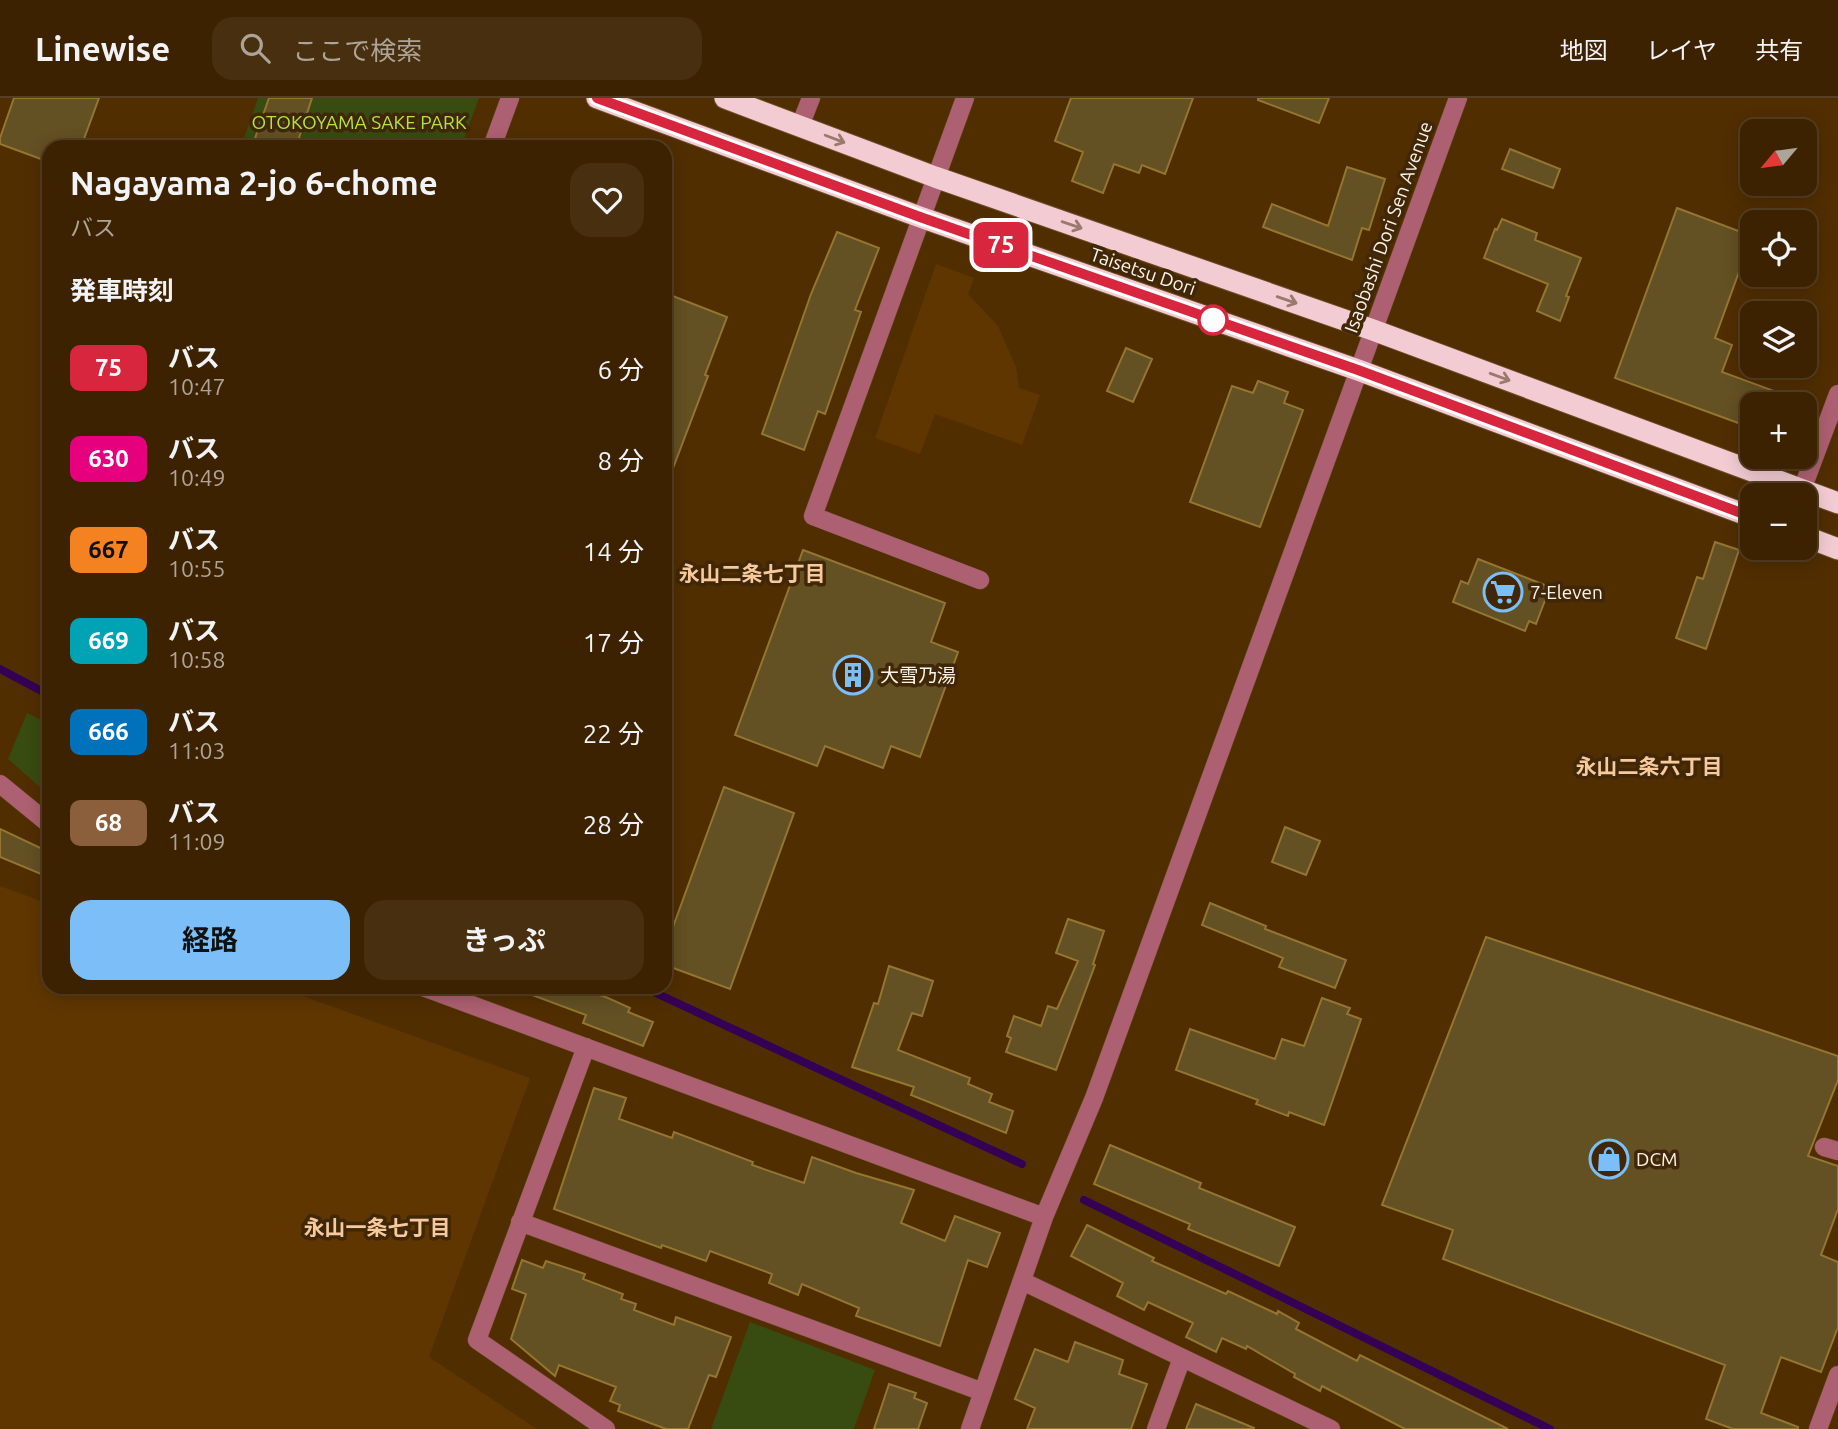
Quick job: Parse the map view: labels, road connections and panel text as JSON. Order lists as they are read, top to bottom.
{
  "streets": {
    "highway": ["Taisetsu Dori"],
    "street": ["Isaobashi Dori Sen Avenue"]
  },
  "crossings": [
    ["Isaobashi Dori Sen Avenue", "Taisetsu Dori"]
  ],
  "districts": ["永山二条七丁目", "永山二条六丁目", "永山一条七丁目"],
  "parks": ["OTOKOYAMA SAKE PARK"],
  "places": {
    "supermarket": ["7-Eleven"],
    "building": ["大雪乃湯"],
    "shop": ["DCM"]
  },
  "lines": ["bus line 75"],
  "north": "bottom left",
  "page": {
    "header": "Linewise",
    "search": "ここで検索",
    "nav": ["地図", "レイヤ", "共有"],
    "on_map": "75",
    "map_buttons": ["+", "−"],
    "heading": [
      ["Nagayama 2-jo 6-chome", "バス"],
      "発車時刻"
    ],
    "list": [
      {
        "mark": "75",
        "name": "バス",
        "note": "10:47",
        "value": "6 分"
      },
      {
        "mark": "630",
        "name": "バス",
        "note": "10:49",
        "value": "8 分"
      },
      {
        "mark": "667",
        "name": "バス",
        "note": "10:55",
        "value": "14 分"
      },
      {
        "mark": "669",
        "name": "バス",
        "note": "10:58",
        "value": "17 分"
      },
      {
        "mark": "666",
        "name": "バス",
        "note": "11:03",
        "value": "22 分"
      },
      {
        "mark": "68",
        "name": "バス",
        "note": "11:09",
        "value": "28 分"
      }
    ],
    "buttons": ["経路", "きっぷ"]
  }
}
